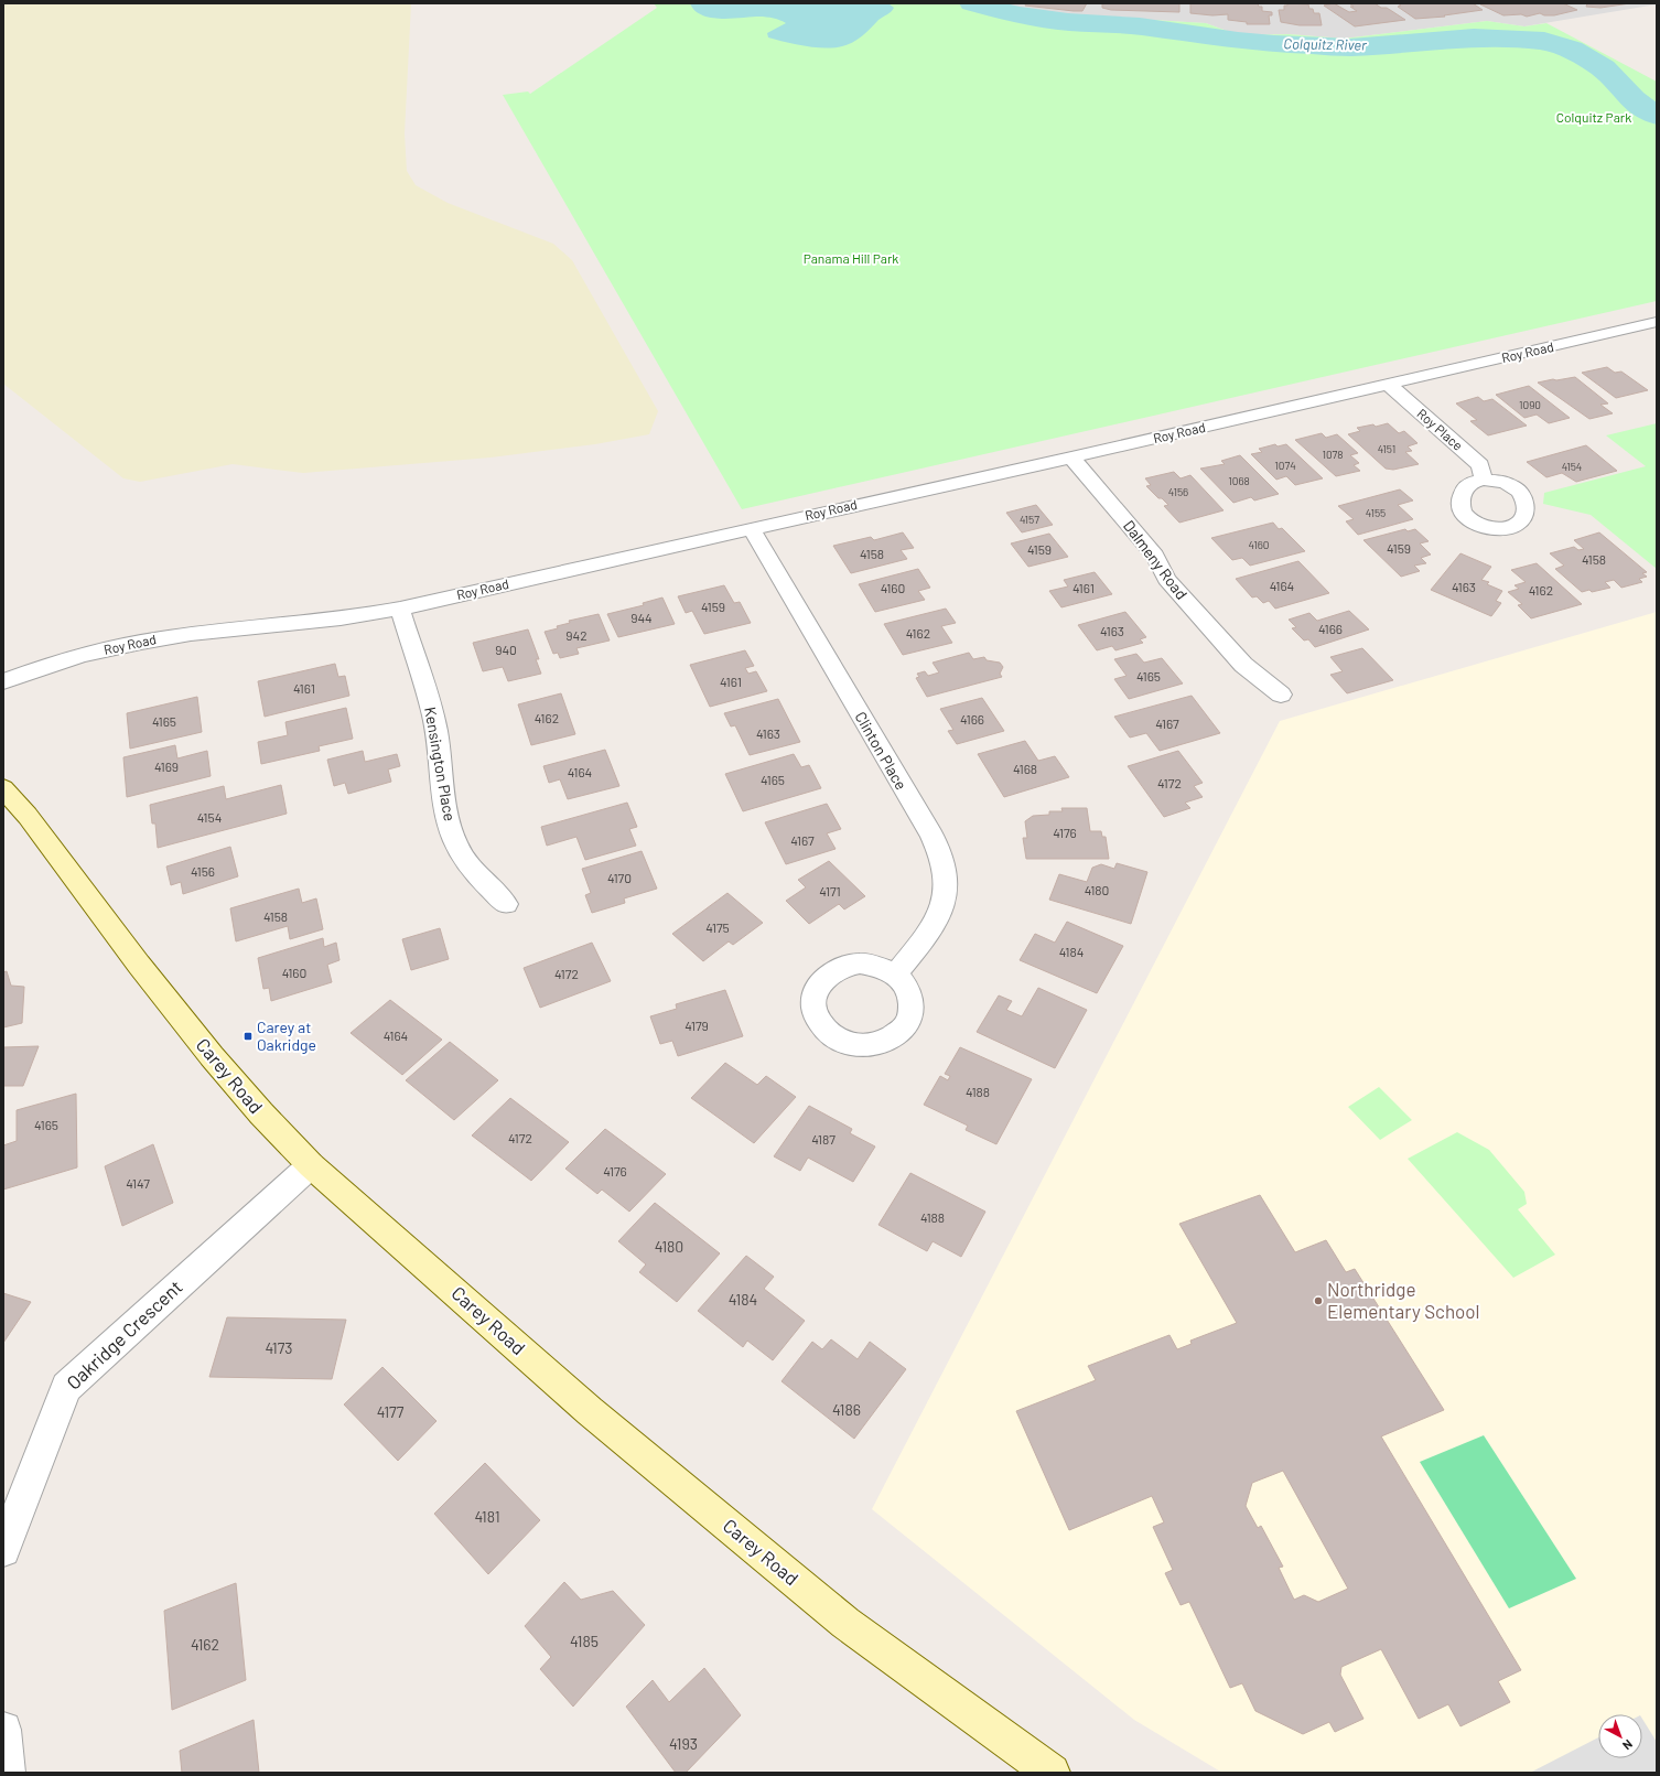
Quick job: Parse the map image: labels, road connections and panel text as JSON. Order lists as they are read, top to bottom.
{
  "streets": {
    "street": [
      "Roy Road",
      "Roy Place",
      "Dalmeny Road",
      "Clinton Place",
      "Kensington Place",
      "Carey Road",
      "Oakridge Crescent"
    ]
  },
  "crossings": [
    ["Roy Road", "Roy Place"],
    ["Roy Road", "Dalmeny Road"],
    ["Roy Road", "Clinton Place"],
    ["Roy Road", "Kensington Place"],
    ["Carey Road", "Oakridge Crescent"]
  ],
  "water": ["Colquitz River"],
  "parks": ["Colquitz Park", "Panama Hill Park"],
  "places": {
    "transit": ["Carey at Oakridge"],
    "other": ["Northridge Elementary School"]
  },
  "house_numbers": [
    "1090",
    "4151",
    "1078",
    "1074",
    "4154",
    "1068",
    "4156",
    "4155",
    "4157",
    "4160",
    "4159",
    "4159",
    "4158",
    "4158",
    "4164",
    "4163",
    "4160",
    "4161",
    "4162",
    "4159",
    "944",
    "4166",
    "4163",
    "4162",
    "942",
    "940",
    "4165",
    "4161",
    "4161",
    "4162",
    "4166",
    "4165",
    "4167",
    "4163",
    "4169",
    "4168",
    "4164",
    "4165",
    "4172",
    "4154",
    "4176",
    "4167",
    "4156",
    "4170",
    "4180",
    "4171",
    "4158",
    "4175",
    "4184",
    "4160",
    "4172",
    "4179",
    "4164",
    "4188",
    "4165",
    "4172",
    "4187",
    "4176",
    "4147",
    "4188",
    "4180",
    "4184",
    "4173",
    "4186",
    "4177",
    "4181",
    "4185",
    "4162",
    "4193"
  ],
  "north": "bottom right"
}
